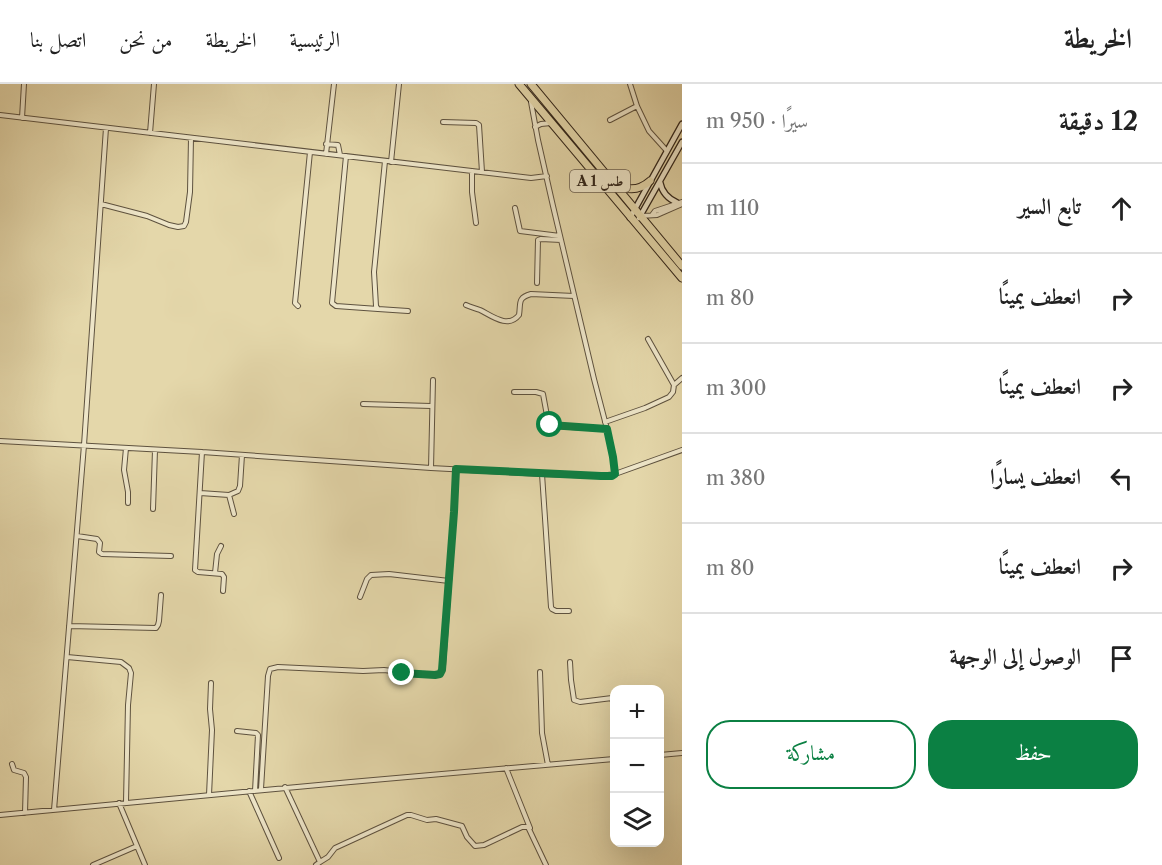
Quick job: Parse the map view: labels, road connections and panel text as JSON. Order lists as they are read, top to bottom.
{
  "streets": {
    "highway": ["A 1 طس"]
  },
  "page": {
    "header": "الخريطة",
    "nav": [
      "الرئيسية",
      "الخريطة",
      "من نحن",
      "اتصل بنا"
    ],
    "heading": ["12 دقيقة", "سيرًا · 950 m"],
    "list": [
      ["تابع السير", "110 m"],
      ["انعطف يمينًا", "80 m"],
      ["انعطف يمينًا", "300 m"],
      ["انعطف يسارًا", "380 m"],
      ["انعطف يمينًا", "80 m"],
      "الوصول إلى الوجهة"
    ],
    "map_buttons": ["+", "−"],
    "buttons": ["حفظ", "مشاركة"]
  }
}
